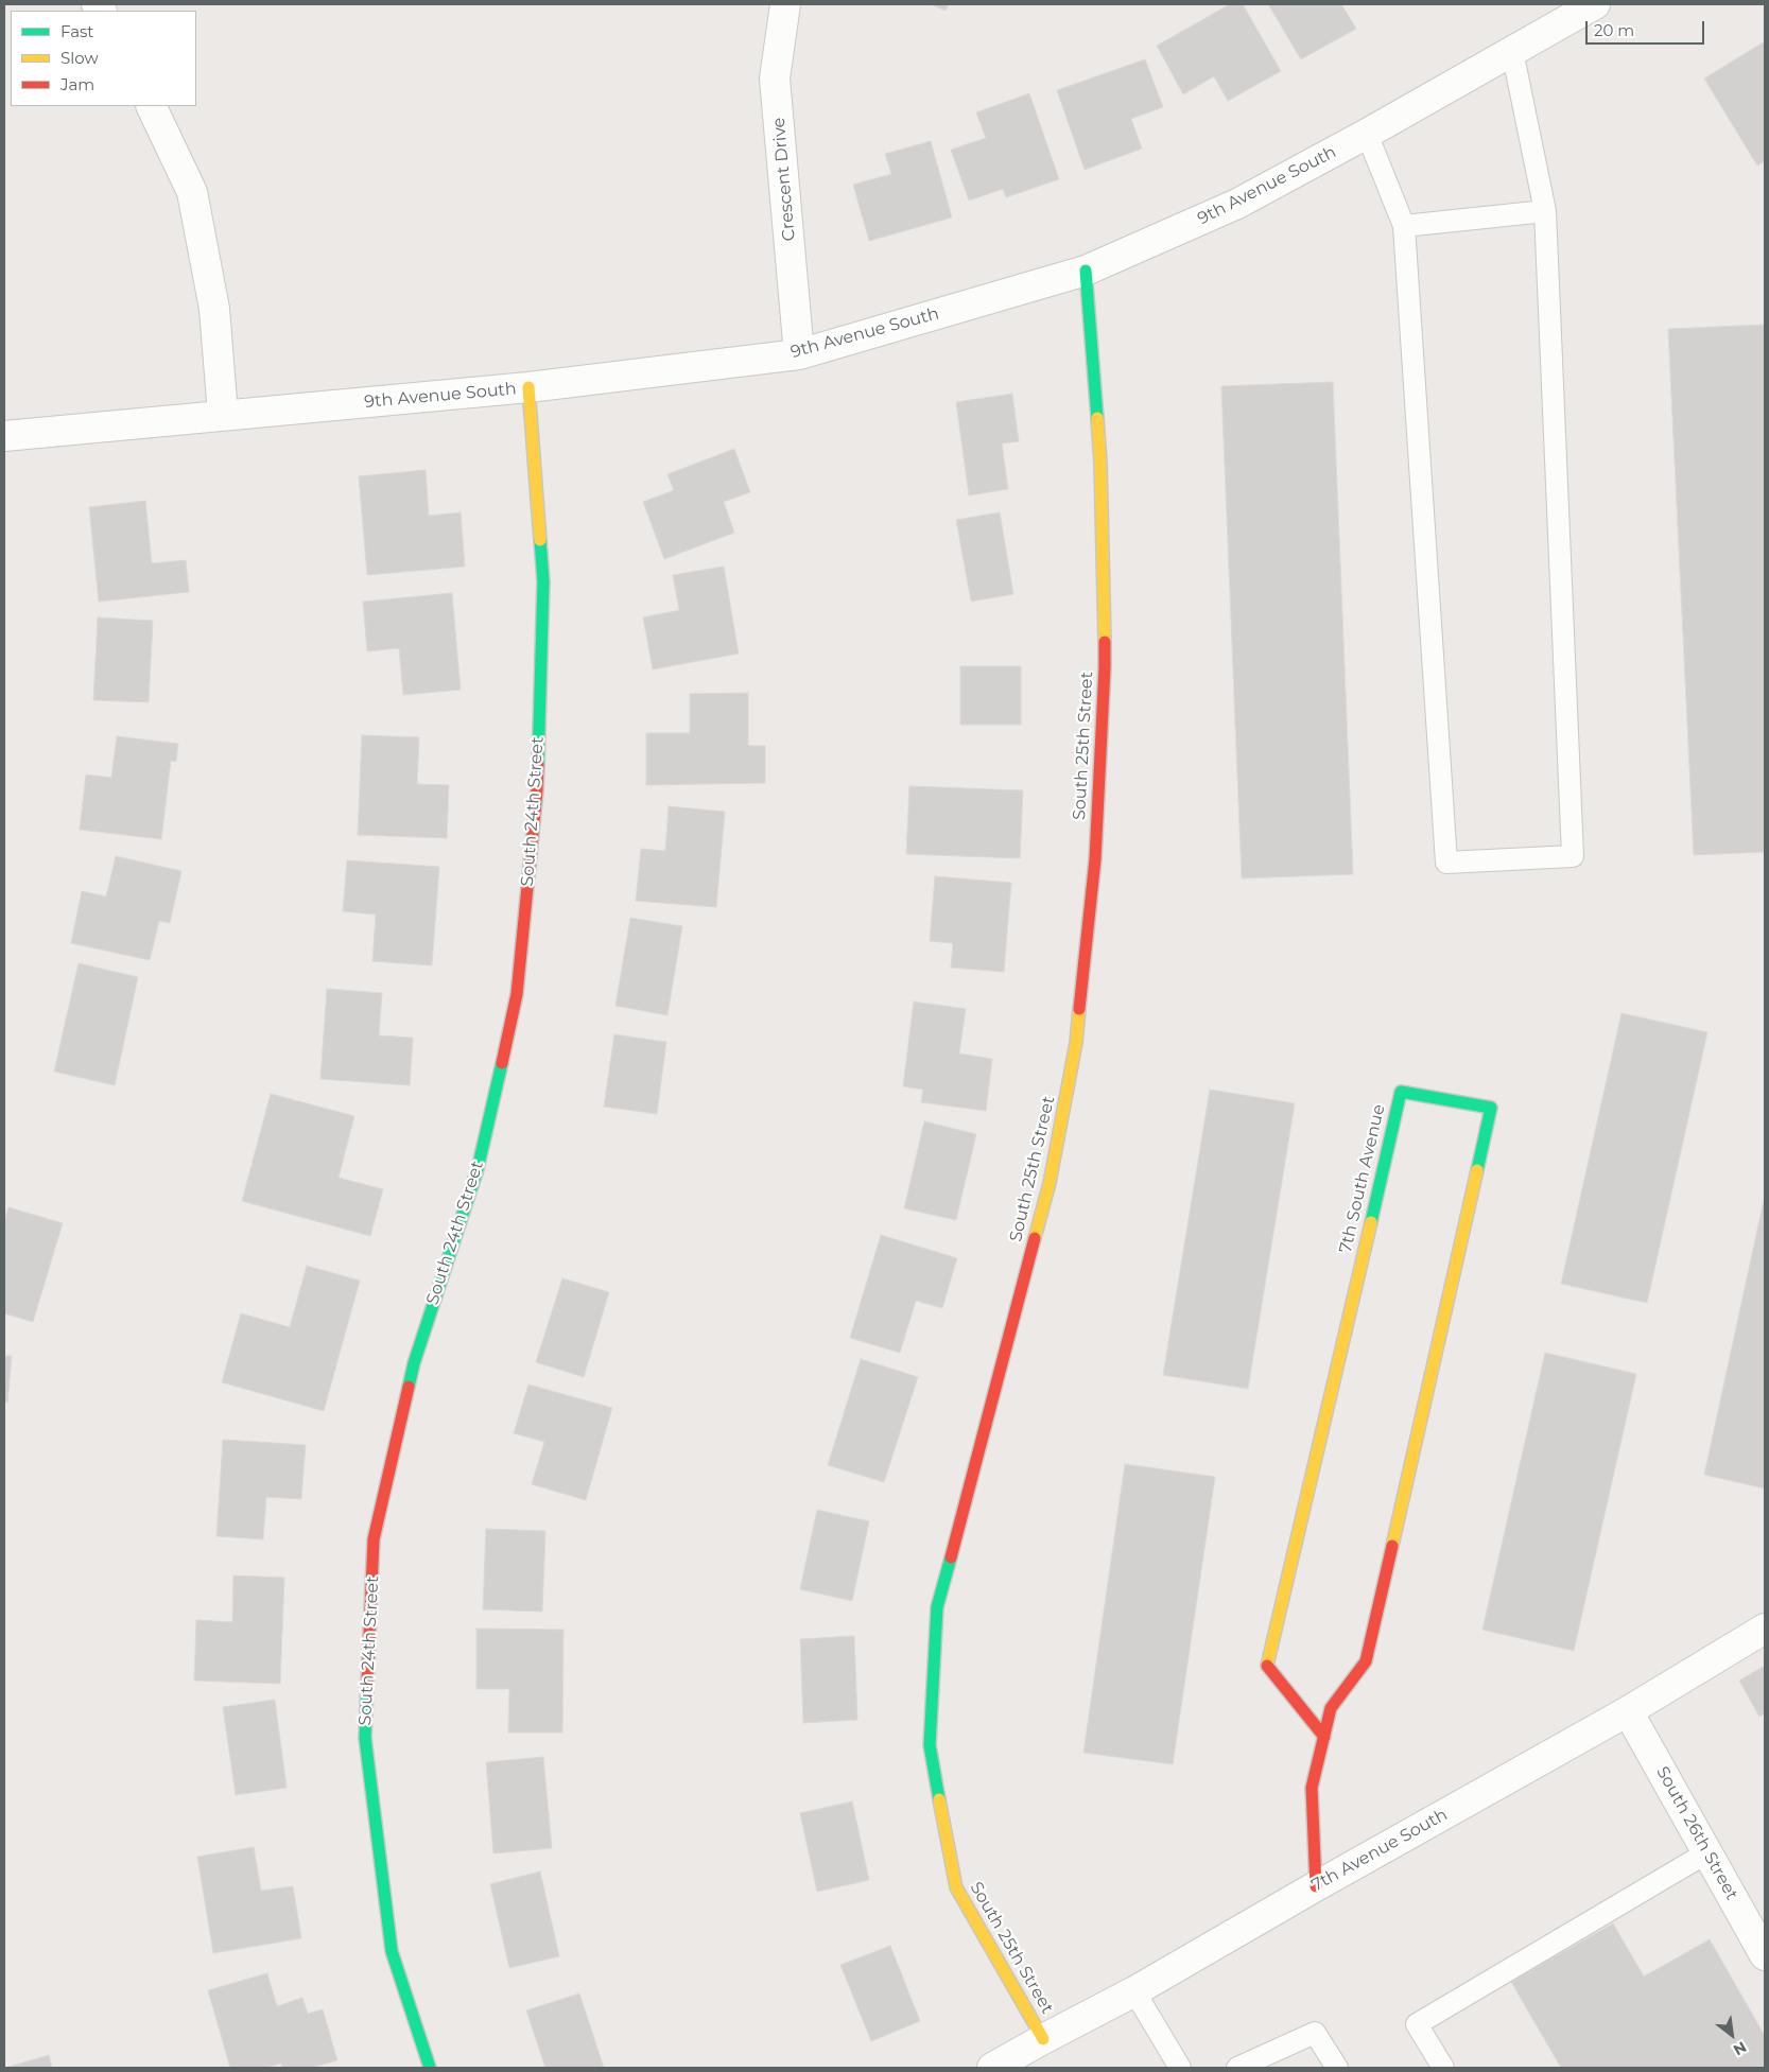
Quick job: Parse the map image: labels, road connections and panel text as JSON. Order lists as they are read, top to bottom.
{
  "streets": {
    "street": [
      "Crescent Drive",
      "9th Avenue South",
      "South 25th Street",
      "South 24th Street",
      "7th South Avenue",
      "South 26th Street",
      "7th Avenue South"
    ]
  },
  "crossings": [
    ["Crescent Drive", "9th Avenue South"],
    ["9th Avenue South", "South 25th Street"],
    ["9th Avenue South", "South 24th Street"],
    ["South 25th Street", "7th Avenue South"],
    ["7th South Avenue", "7th Avenue South"],
    ["South 26th Street", "7th Avenue South"]
  ],
  "legend": ["Fast", "Slow", "Jam"],
  "scale_bar": "20 m",
  "north": "bottom right"
}
